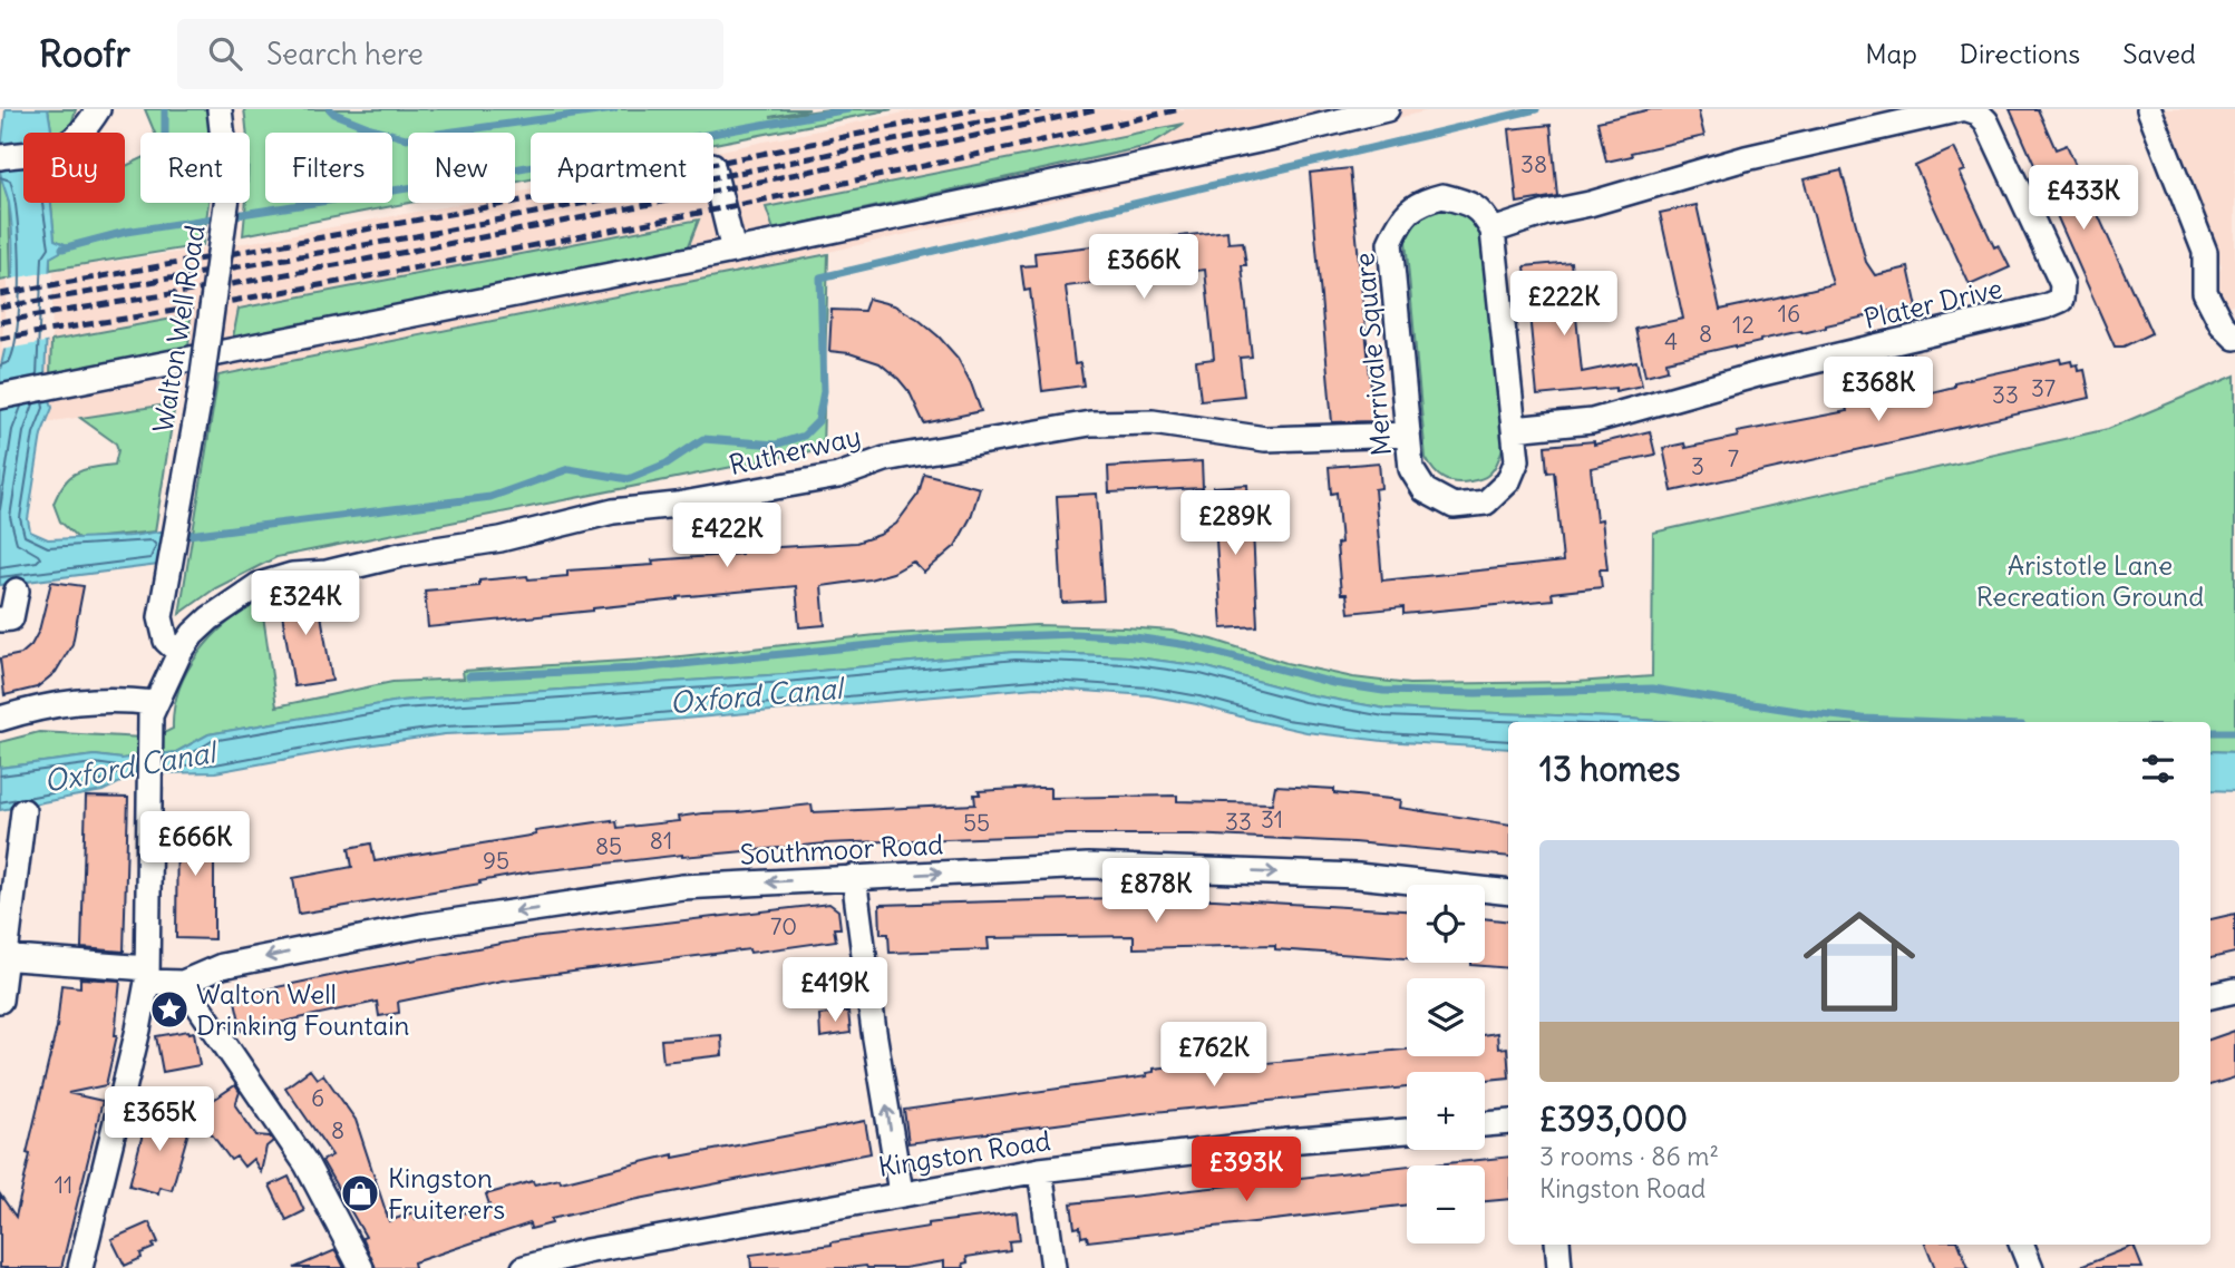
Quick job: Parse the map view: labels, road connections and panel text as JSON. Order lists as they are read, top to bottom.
{
  "streets": {
    "street": [
      "Plater Drive",
      "Walton Well Road",
      "Merrivale Square",
      "Rutherway",
      "Southmoor Road",
      "Kingston Road"
    ]
  },
  "crossings": [
    ["Plater Drive", "Merrivale Square"],
    ["Walton Well Road", "Rutherway"],
    ["Merrivale Square", "Rutherway"]
  ],
  "water": ["Oxford Canal"],
  "parks": ["Aristotle Lane Recreation Ground"],
  "places": {
    "place": ["Walton Well Drinking Fountain"],
    "shop": ["Kingston Fruiterers"]
  },
  "house_numbers": [
    "38",
    "16",
    "12",
    "8",
    "4",
    "37",
    "33",
    "7",
    "3",
    "31",
    "33",
    "55",
    "81",
    "85",
    "95",
    "70",
    "6",
    "8",
    "11"
  ],
  "page": {
    "header": "Roofr",
    "search": "Search here",
    "nav": ["Map", "Directions", "Saved"],
    "chip": [
      "Buy",
      "Rent",
      "Filters",
      "New",
      "Apartment"
    ],
    "price": [
      "£433K",
      "£366K",
      "£222K",
      "£368K",
      "£289K",
      "£422K",
      "£324K",
      "£666K",
      "£878K",
      "£419K",
      "£762K",
      "£365K",
      "£393K"
    ],
    "heading": "13 homes",
    "list": [
      {
        "name": "£393,000",
        "note": "3 rooms · 86 m² · Kingston Road"
      }
    ],
    "map_buttons": ["+", "−"]
  }
}
